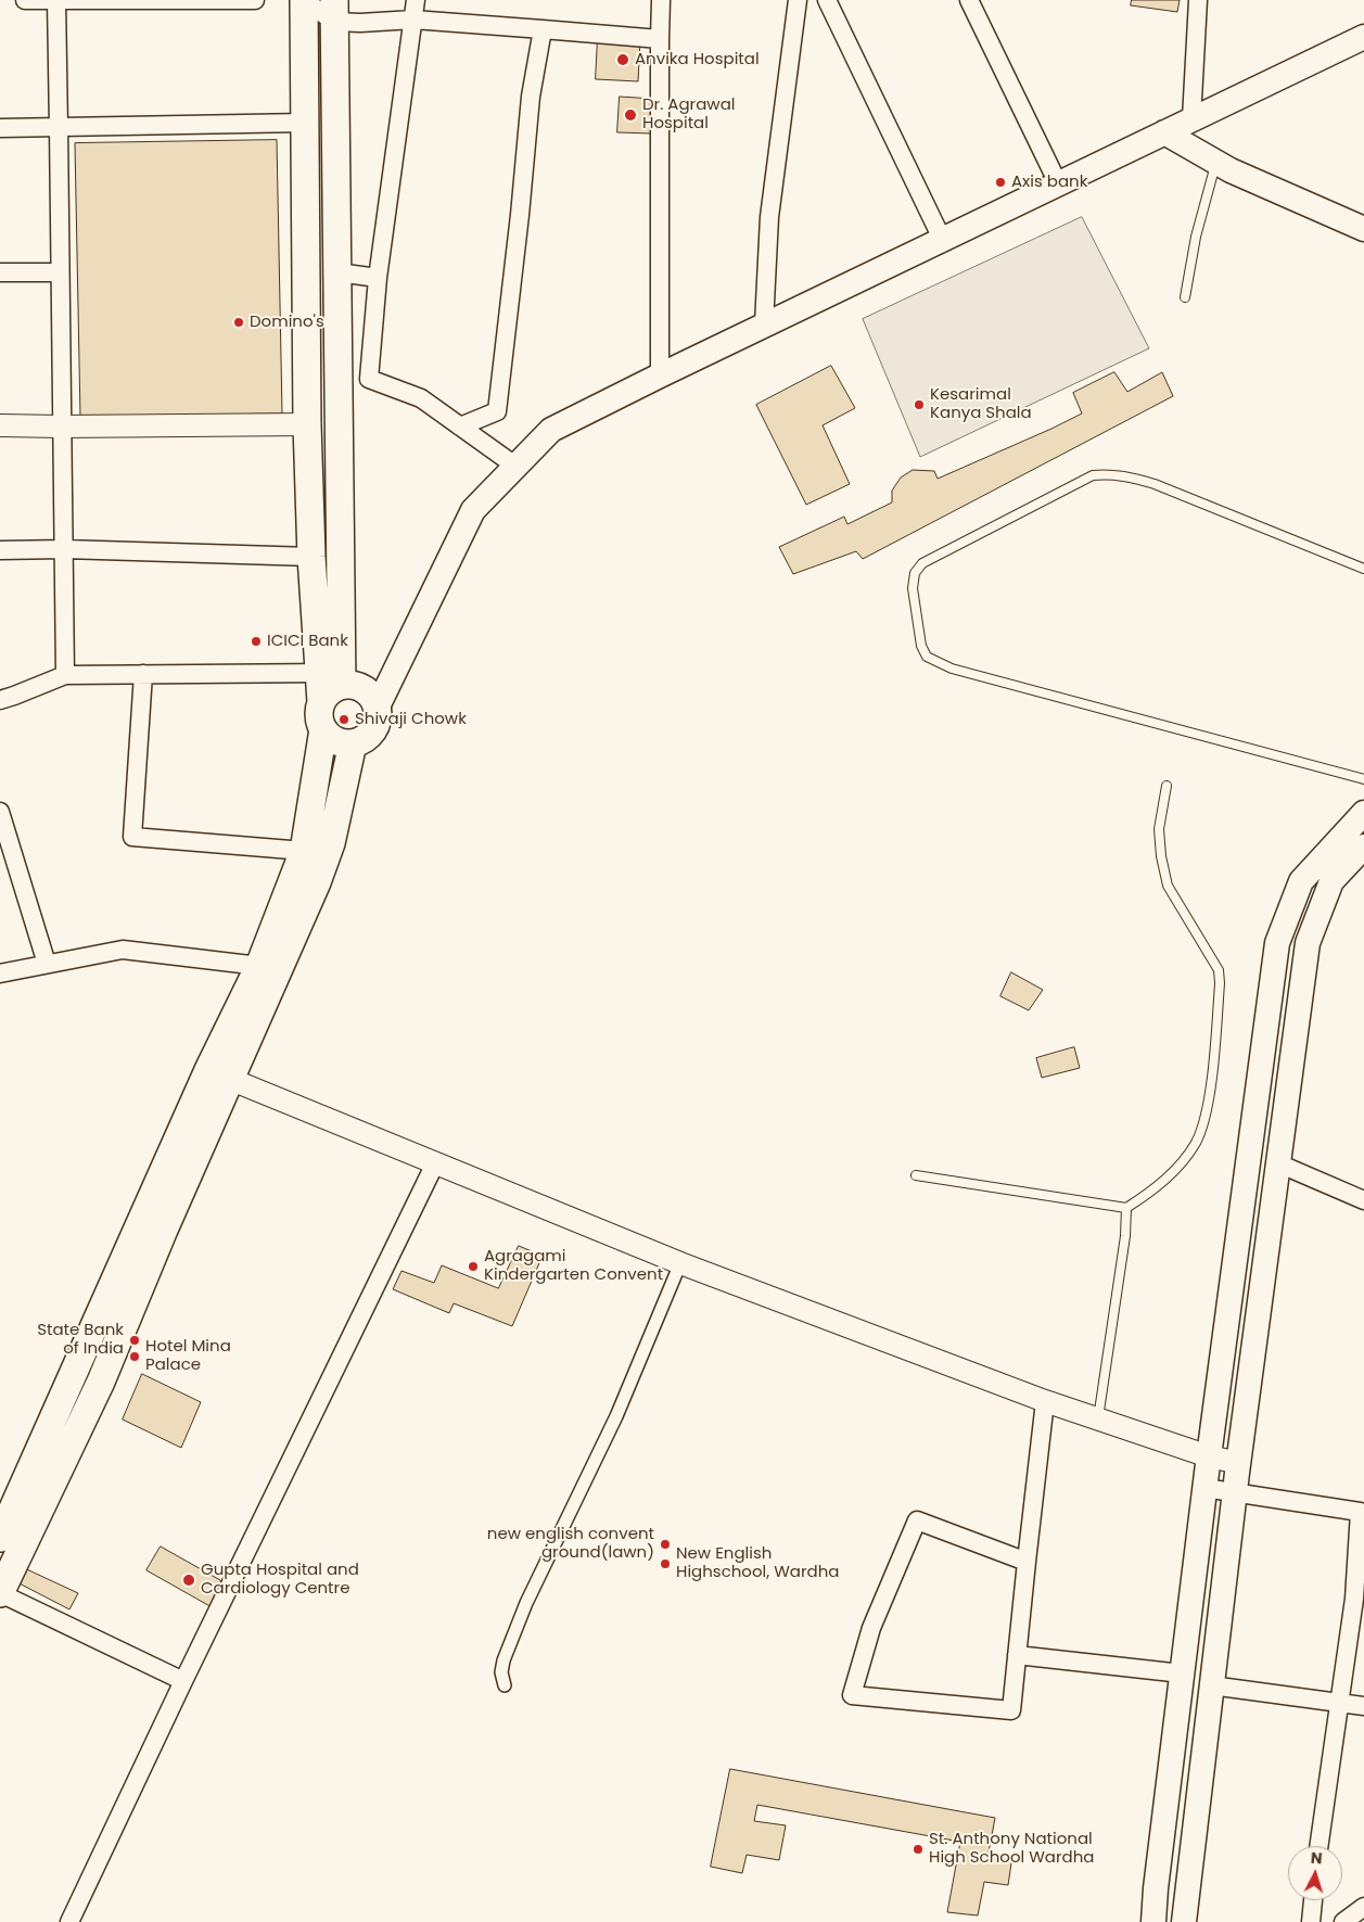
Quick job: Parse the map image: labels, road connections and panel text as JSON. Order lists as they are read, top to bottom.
{
  "places": [
    "Anvika Hospital",
    "Dr. Agrawal Hospital",
    "Axis bank",
    "Domino's",
    "Kesarimal Kanya Shala",
    "ICICI Bank",
    "Shivaji Chowk",
    "Agragami Kindergarten Convent",
    "State Bank of India",
    "Hotel Mina Palace",
    "new english convent ground(lawn)",
    "New English Highschool, Wardha",
    "Gupta Hospital and Cardiology Centre",
    "St. Anthony National High School Wardha"
  ],
  "north": "top"
}
